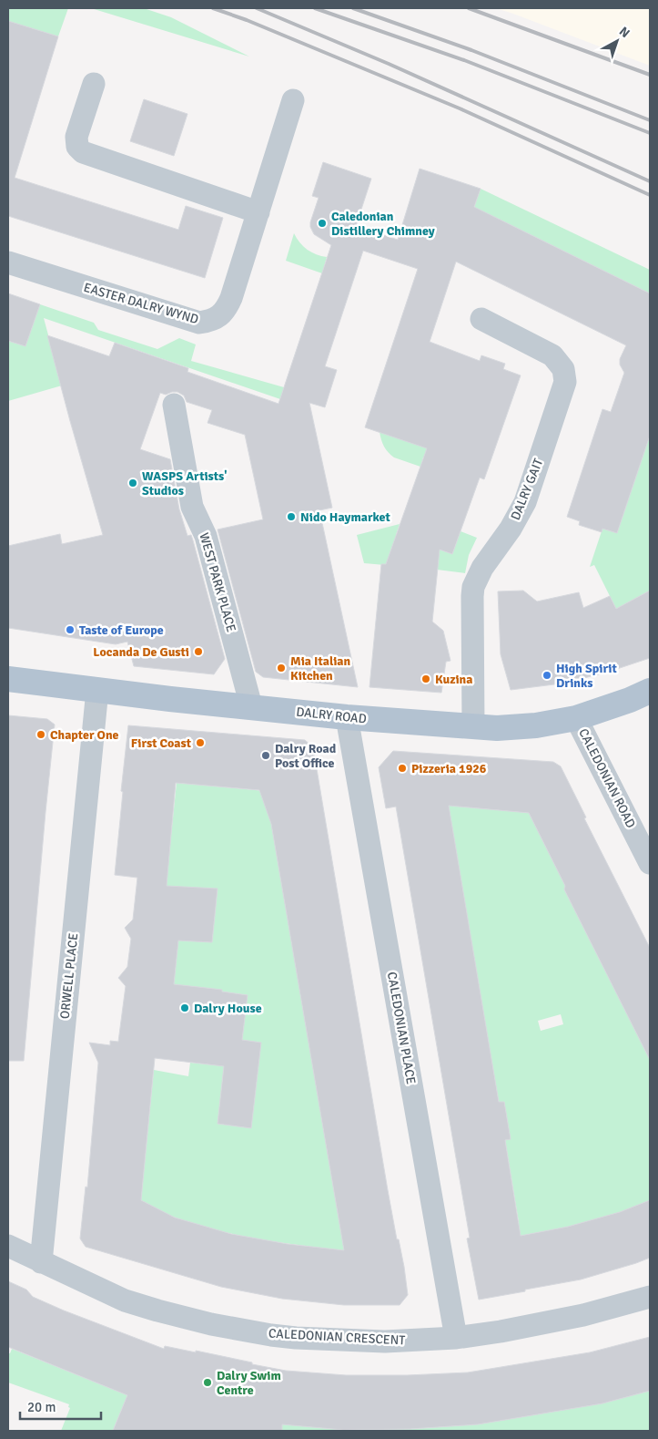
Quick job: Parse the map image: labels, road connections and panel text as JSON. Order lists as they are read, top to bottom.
{
  "streets": {
    "main road": ["DALRY ROAD"],
    "street": [
      "EASTER DALRY WYND",
      "DALRY GAIT",
      "WEST PARK PLACE",
      "CALEDONIAN ROAD",
      "ORWELL PLACE",
      "CALEDONIAN PLACE",
      "CALEDONIAN CRESCENT"
    ]
  },
  "crossings": [
    ["DALRY GAIT", "DALRY ROAD"],
    ["WEST PARK PLACE", "DALRY ROAD"],
    ["DALRY ROAD", "CALEDONIAN ROAD"],
    ["DALRY ROAD", "ORWELL PLACE"],
    ["DALRY ROAD", "CALEDONIAN PLACE"],
    ["ORWELL PLACE", "CALEDONIAN CRESCENT"],
    ["CALEDONIAN PLACE", "CALEDONIAN CRESCENT"]
  ],
  "places": [
    "Caledonian Distillery Chimney",
    "WASPS Artists' Studios",
    "Nido Haymarket",
    "Taste of Europe",
    "Locanda De Gusti",
    "Mia Italian Kitchen",
    "High Spirit Drinks",
    "Kuzina",
    "Chapter One",
    "First Coast",
    "Dalry Road Post Office",
    "Pizzeria 1926",
    "Dalry House",
    "Dalry Swim Centre"
  ],
  "scale_bar": "20 m",
  "north": "top right"
}
